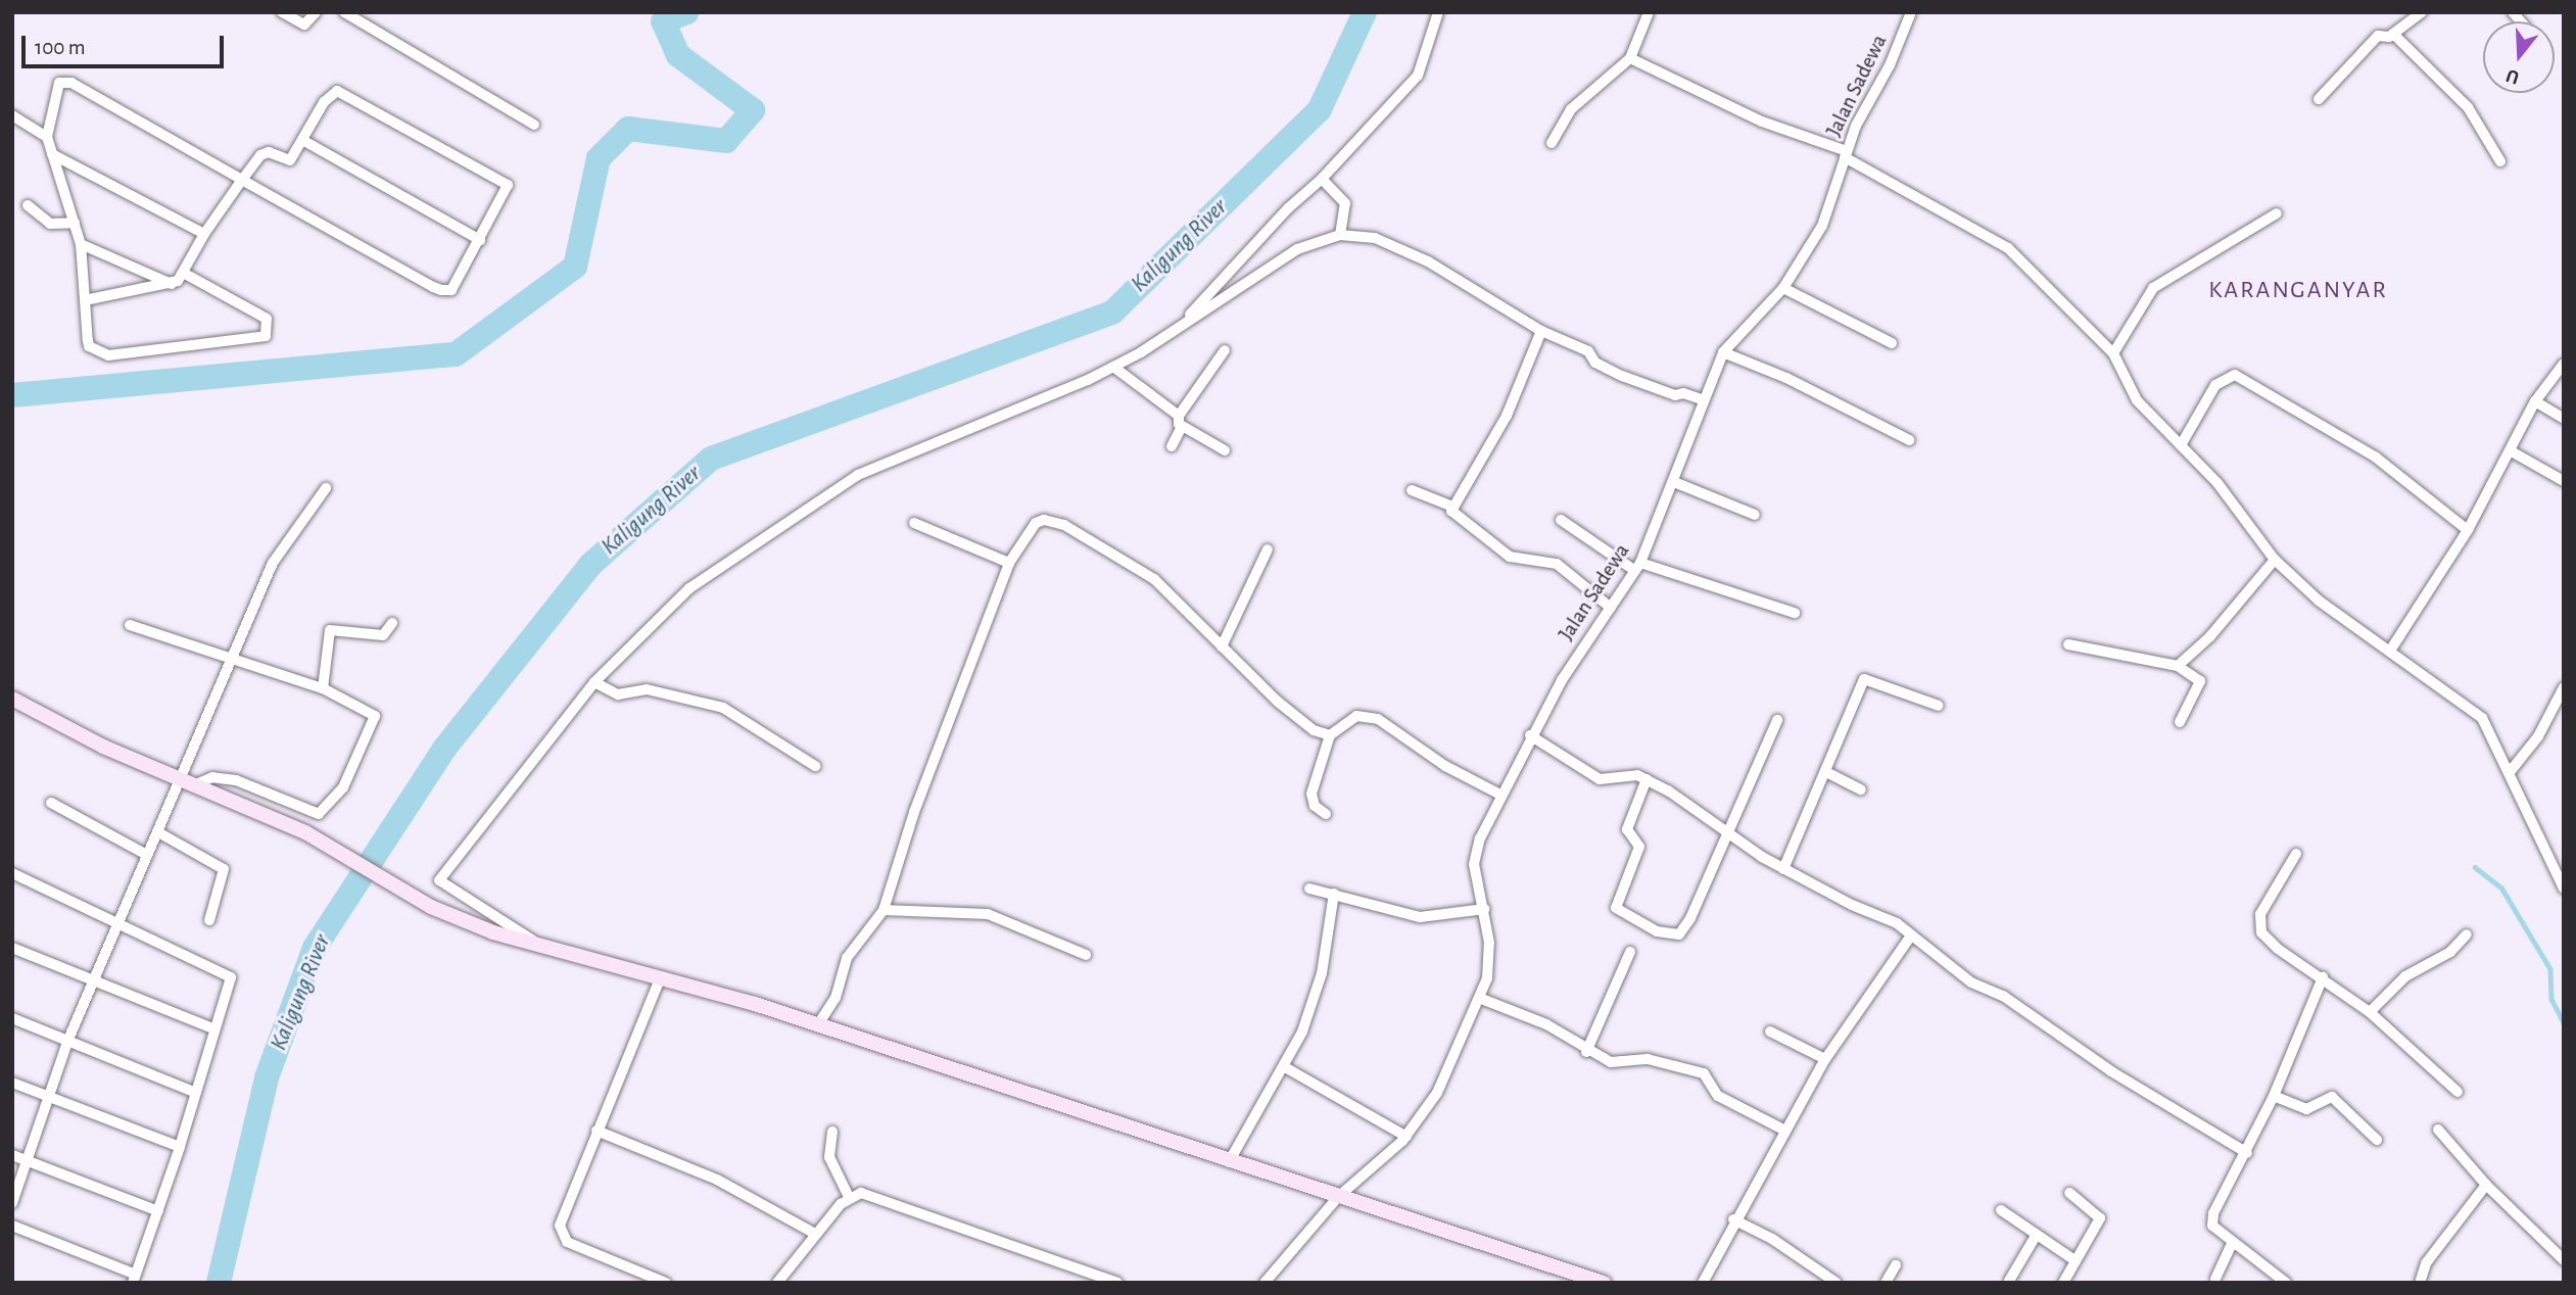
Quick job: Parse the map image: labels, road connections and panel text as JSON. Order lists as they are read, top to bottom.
{
  "streets": {
    "street": ["Jalan Sadewa"]
  },
  "districts": ["KARANGANYAR"],
  "water": ["Kaligung River"],
  "scale_bar": "100 m",
  "north": "bottom"
}
